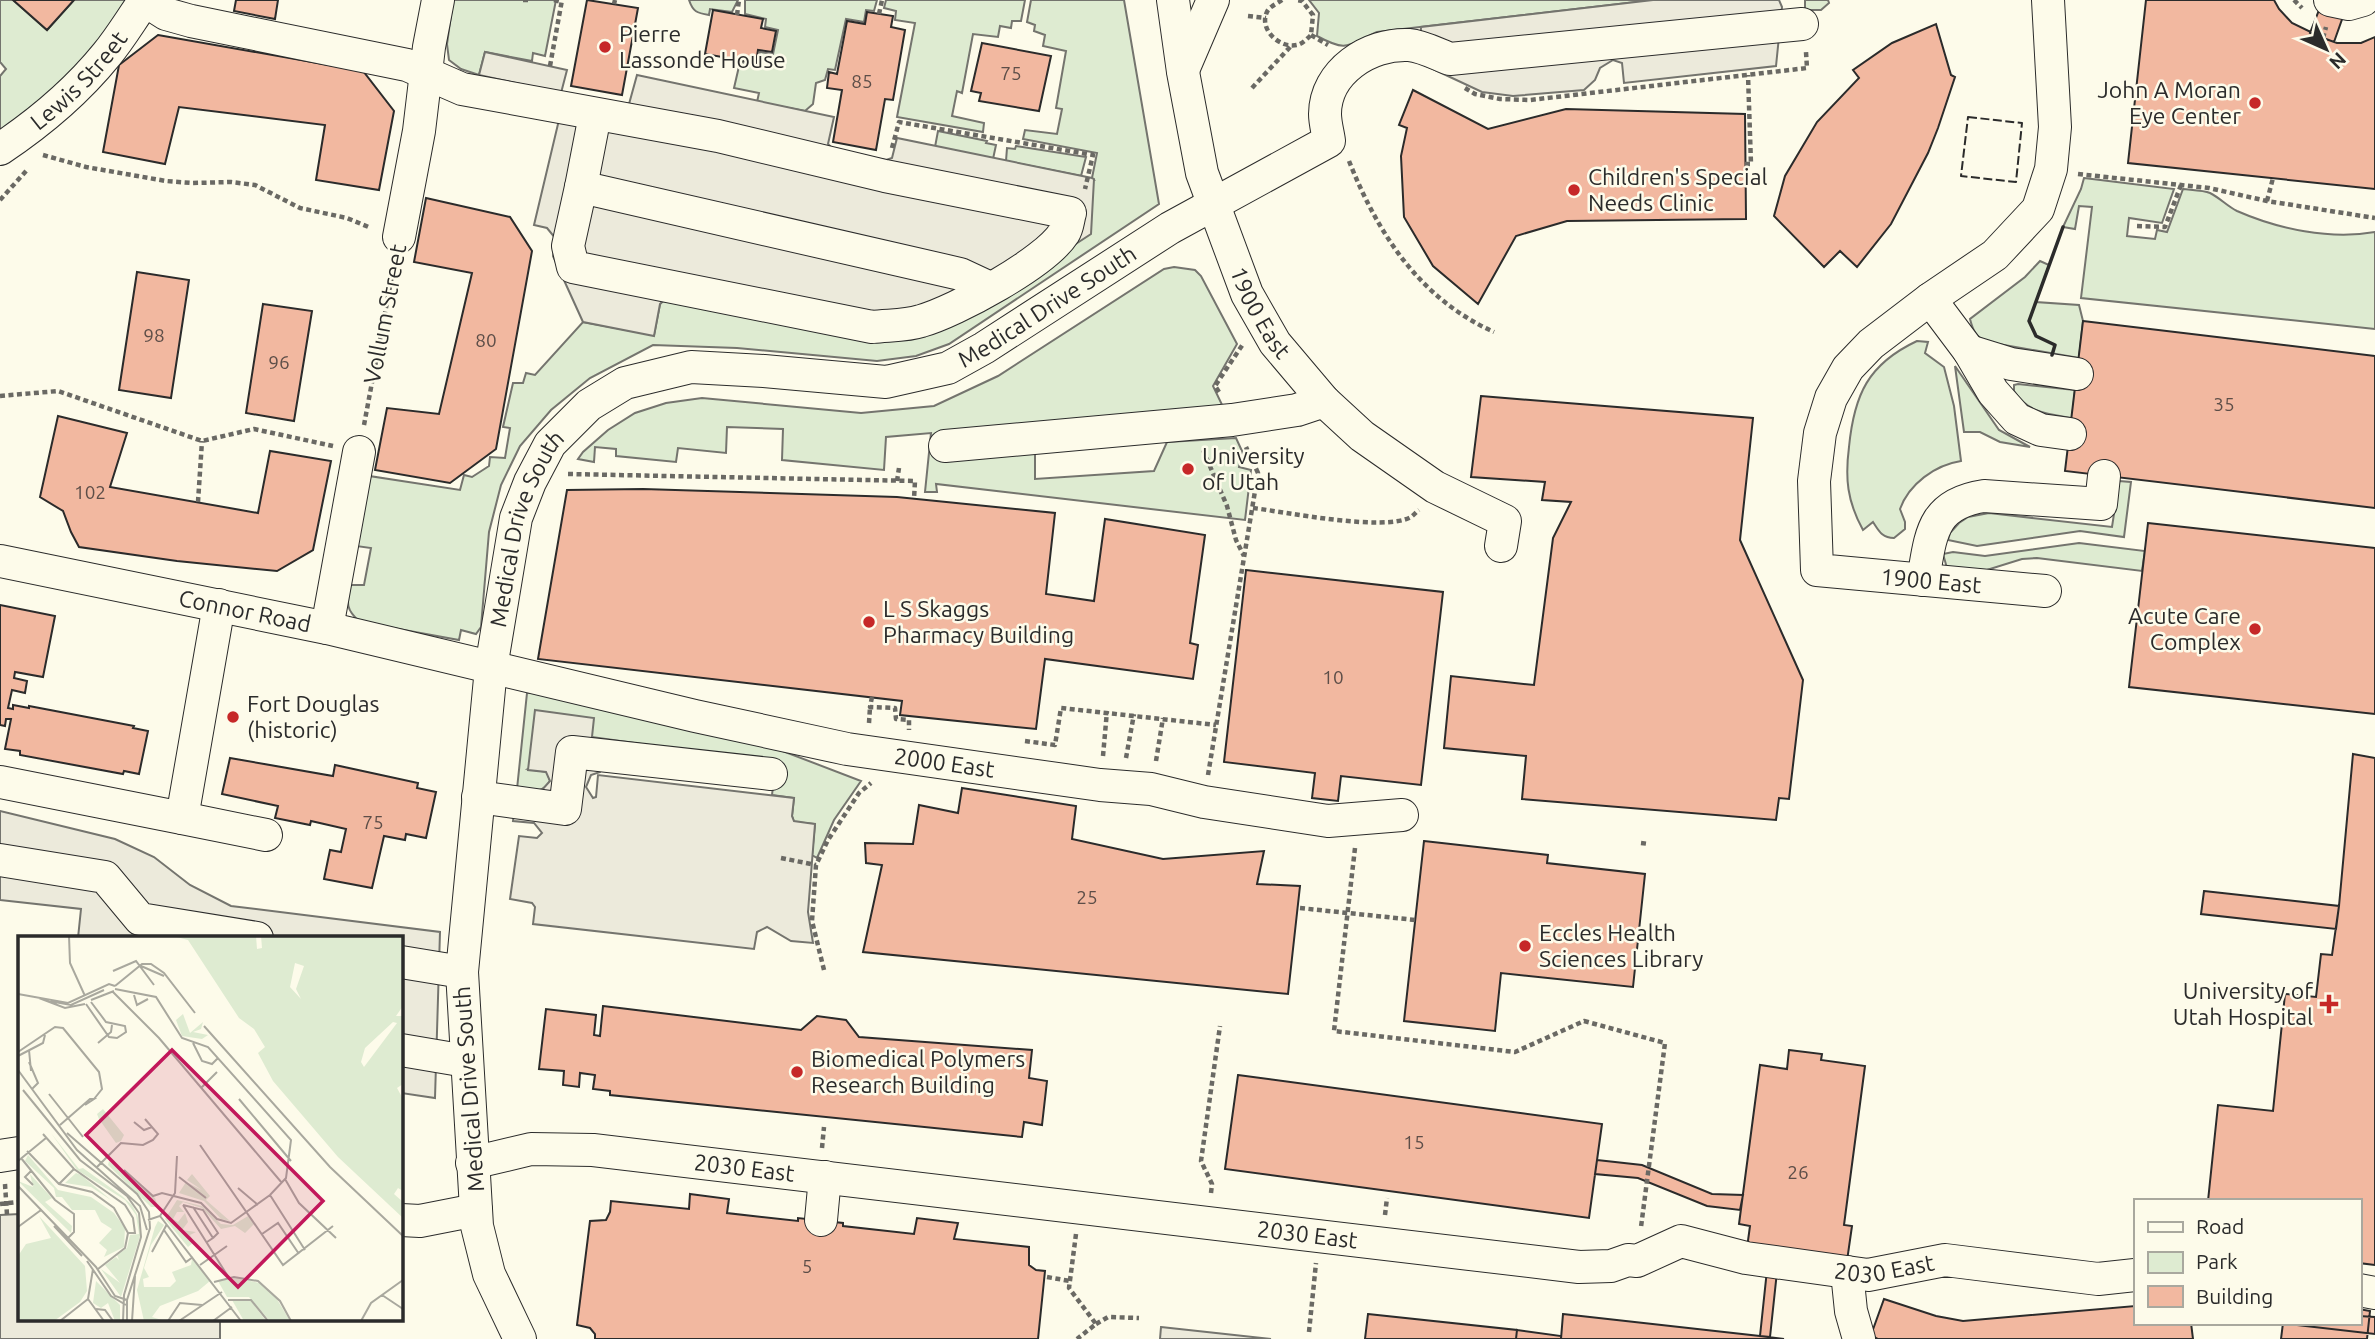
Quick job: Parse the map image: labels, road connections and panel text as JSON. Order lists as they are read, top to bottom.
{
  "streets": {
    "street": [
      "Lewis Street",
      "Medical Drive South",
      "1900 East",
      "Vollum Street",
      "Connor Road",
      "2000 East",
      "2030 East"
    ]
  },
  "crossings": [
    ["Medical Drive South", "1900 East"],
    ["Medical Drive South", "Connor Road"],
    ["Medical Drive South", "2000 East"],
    ["Medical Drive South", "2030 East"],
    ["Connor Road", "2000 East"]
  ],
  "places": {
    "other": [
      "Pierre Lassonde House",
      "John A Moran Eye Center",
      "Children's Special Needs Clinic",
      "University of Utah",
      "L S Skaggs Pharmacy Building",
      "Acute Care Complex",
      "Fort Douglas (historic)",
      "Eccles Health Sciences Library",
      "Biomedical Polymers Research Building"
    ],
    "health": ["University of Utah Hospital"]
  },
  "house_numbers": [
    "75",
    "85",
    "98",
    "80",
    "96",
    "35",
    "102",
    "10",
    "75",
    "25",
    "15",
    "26",
    "5"
  ],
  "legend": ["Road", "Park", "Building"],
  "north": "bottom right"
}
